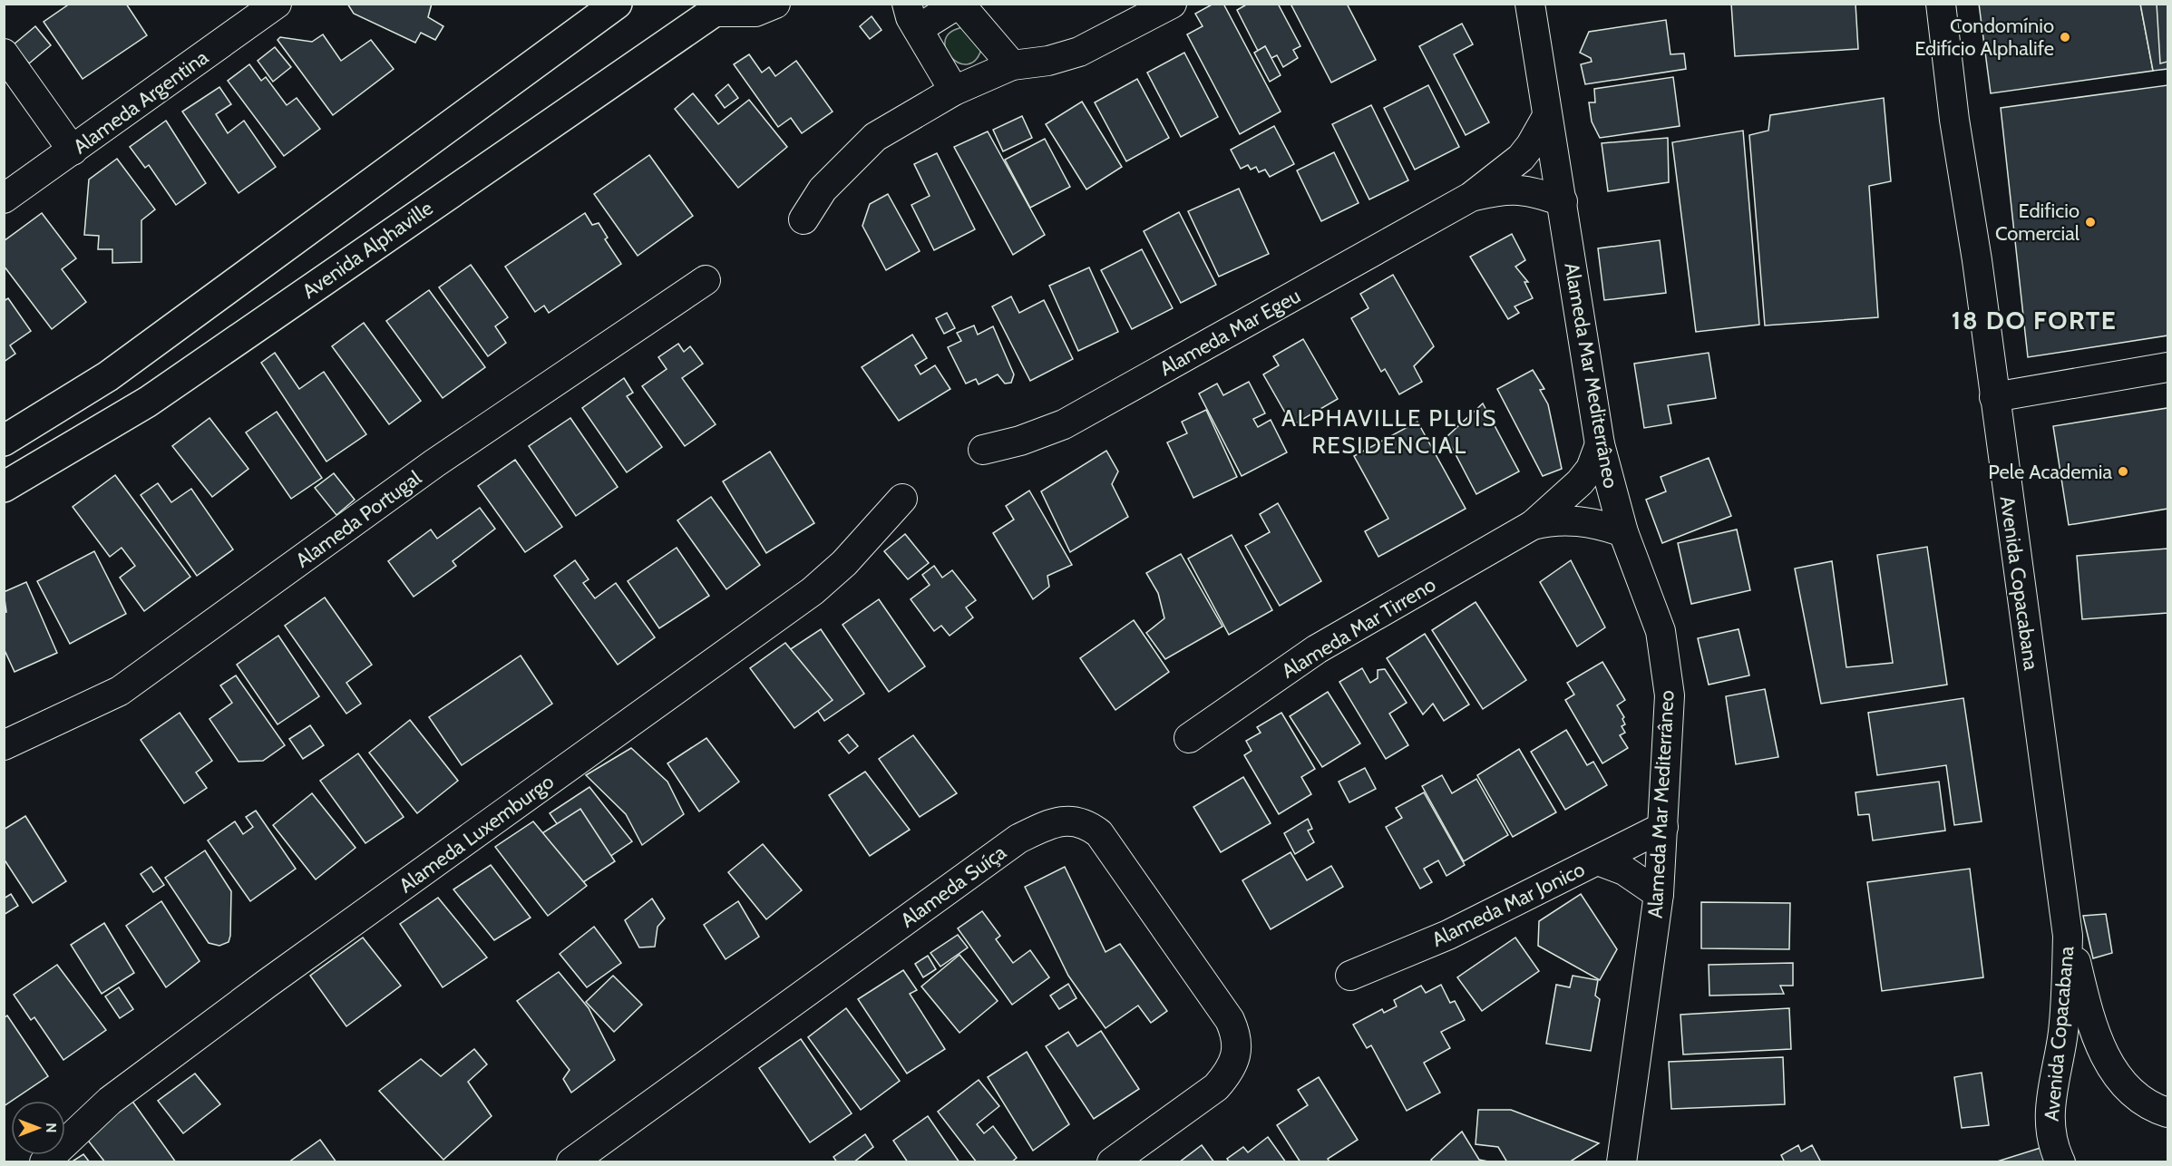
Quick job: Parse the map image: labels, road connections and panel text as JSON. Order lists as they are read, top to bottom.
{
  "streets": {
    "main road": ["Avenida Alphaville"],
    "street": [
      "Alameda Argentina",
      "Alameda Mar Egeu",
      "Alameda Mar Mediterrâneo",
      "Alameda Portugal",
      "Avenida Copacabana",
      "Alameda Mar Tirreno",
      "Alameda Luxemburgo",
      "Alameda Suíça",
      "Alameda Mar Jonico"
    ]
  },
  "crossings": [
    ["Alameda Mar Egeu", "Alameda Mar Mediterrâneo"],
    ["Alameda Mar Mediterrâneo", "Alameda Mar Tirreno"],
    ["Alameda Mar Mediterrâneo", "Alameda Mar Jonico"]
  ],
  "districts": ["18 DO FORTE", "ALPHAVILLE PLUIS RESIDENCIAL"],
  "places": ["Condomínio Edifício Alphalife", "Edificio Comercial", "Pele Academia"],
  "north": "right"
}
